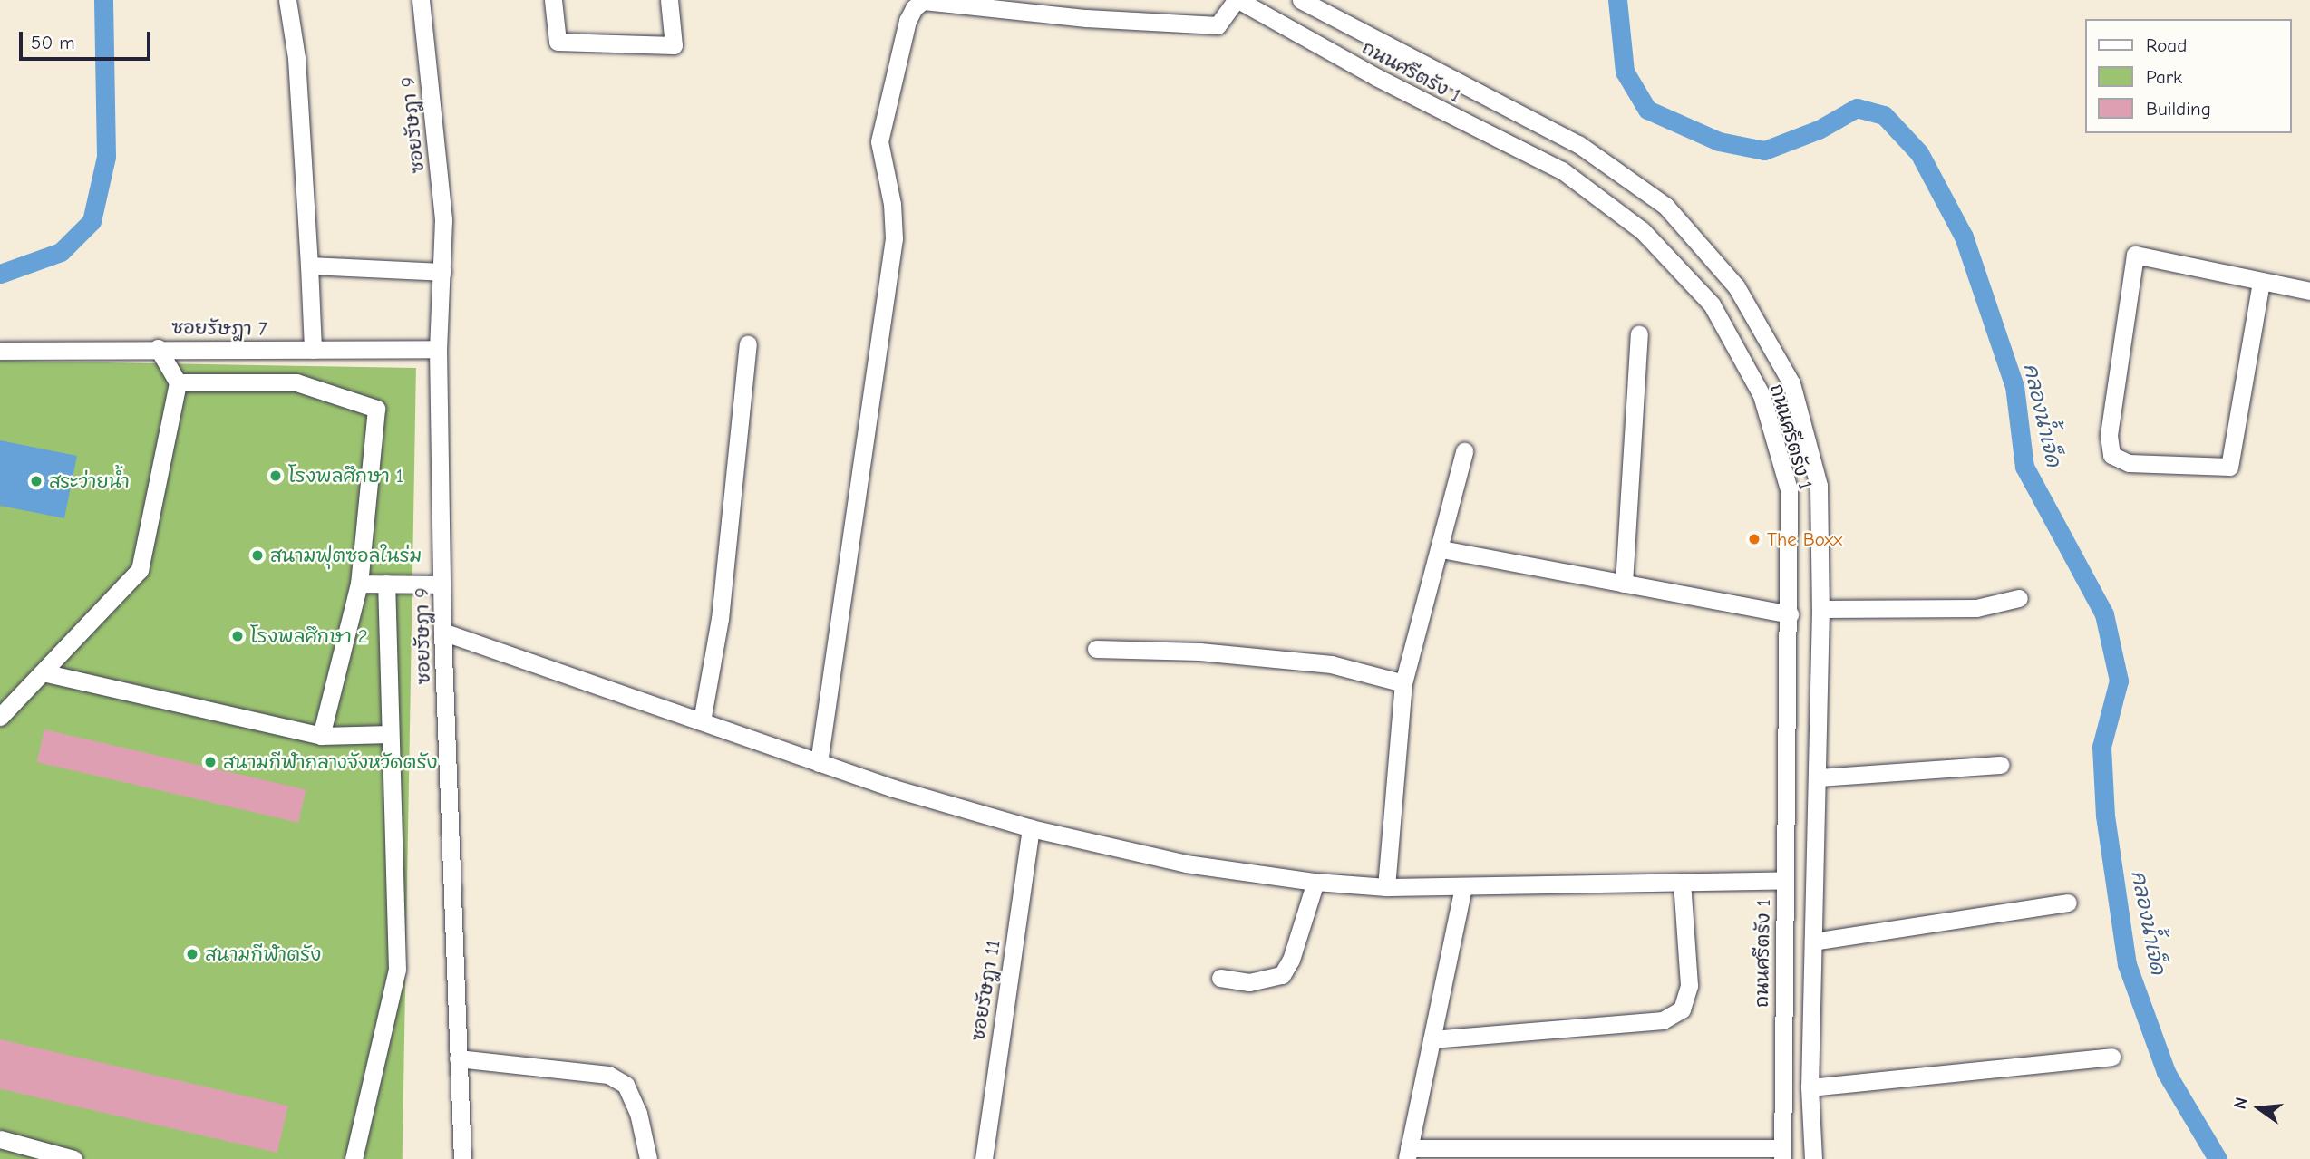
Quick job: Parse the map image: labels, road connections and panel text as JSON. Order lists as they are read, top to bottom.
{
  "streets": {
    "street": [
      "ถนนศรีตรัง 1",
      "ซอยรัษฎา 9",
      "ซอยรัษฎา 7",
      "ซอยรัษฎา 11"
    ]
  },
  "crossings": [
    ["ซอยรัษฎา 9", "ซอยรัษฎา 7"]
  ],
  "water": ["คลองน้ำเจ็ด"],
  "places": [
    "โรงพลศึกษา 1",
    "สระว่ายน้ำ",
    "The Boxx",
    "สนามฟุตซอลในร่ม",
    "โรงพลศึกษา 2",
    "สนามกีฬากลางจังหวัดตรัง",
    "สนามกีฬาตรัง"
  ],
  "legend": ["Road", "Park", "Building"],
  "scale_bar": "50 m",
  "north": "left"
}
